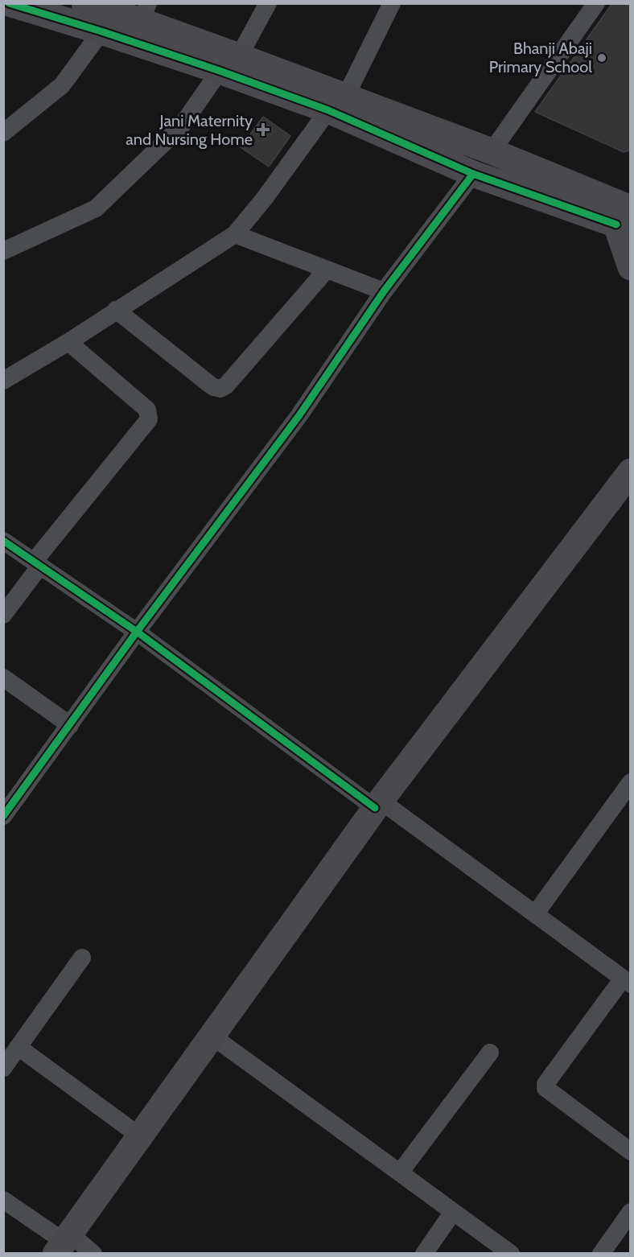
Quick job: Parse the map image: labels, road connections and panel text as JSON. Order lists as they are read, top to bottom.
{
  "places": {
    "other": ["Bhanji Abaji Primary School"],
    "health": ["Jani Maternity and Nursing Home"]
  }
}
